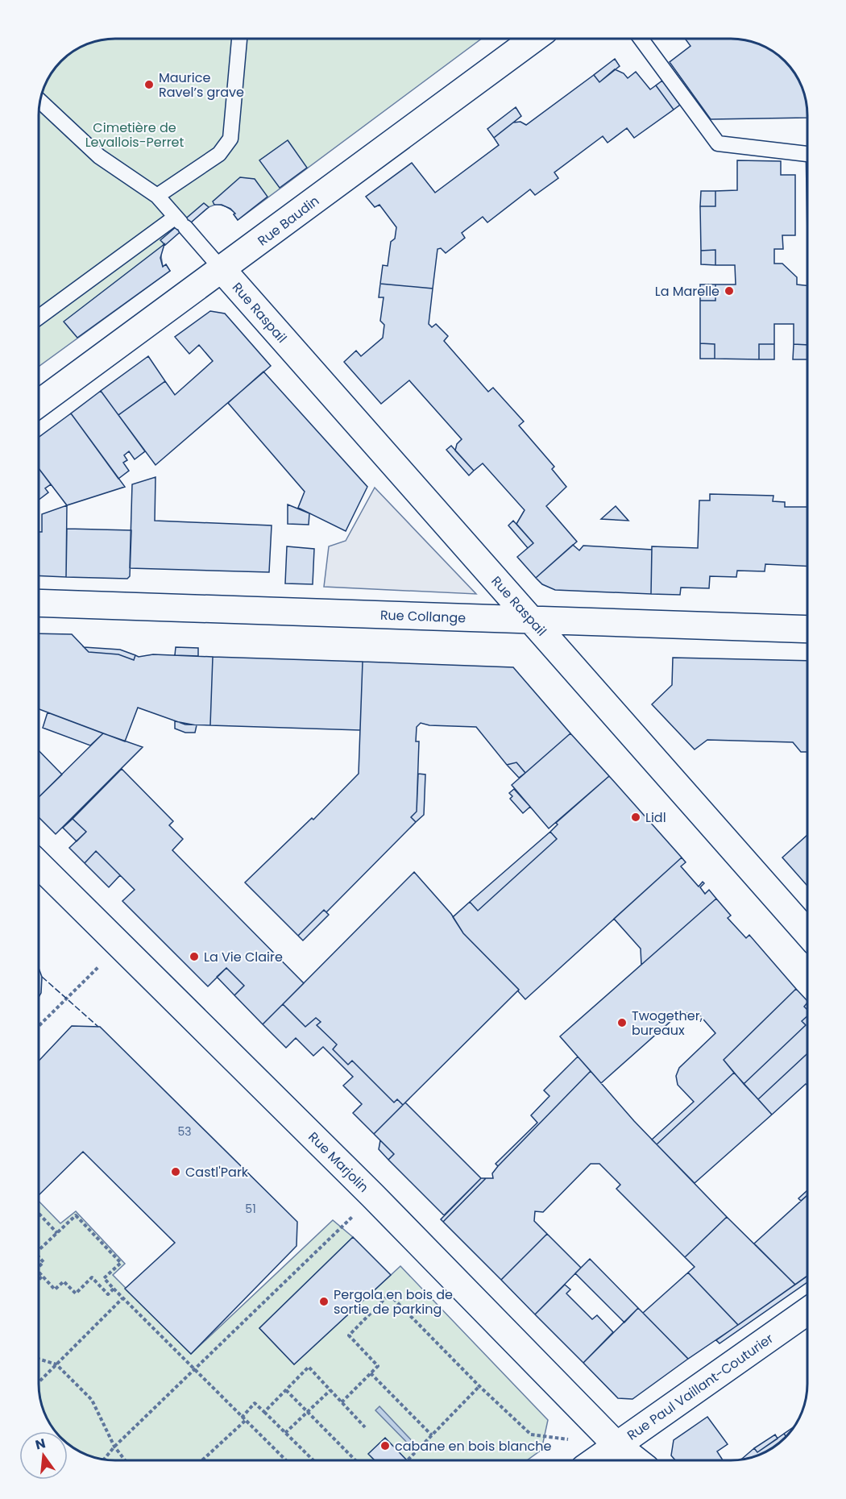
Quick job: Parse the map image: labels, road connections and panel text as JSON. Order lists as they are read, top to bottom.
{
  "streets": {
    "street": [
      "Rue Baudin",
      "Rue Raspail",
      "Rue Collange",
      "Rue Marjolin",
      "Rue Paul Vaillant-Couturier"
    ]
  },
  "crossings": [
    ["Rue Baudin", "Rue Raspail"],
    ["Rue Raspail", "Rue Collange"],
    ["Rue Marjolin", "Rue Paul Vaillant-Couturier"]
  ],
  "parks": ["Cimetière de Levallois-Perret"],
  "places": [
    "Maurice Ravel’s grave",
    "La Marelle",
    "Lidl",
    "La Vie Claire",
    "Twogether, bureaux",
    "Castl'Park",
    "Pergola en bois de sortie de parking",
    "cabane en bois blanche"
  ],
  "house_numbers": ["53", "51"],
  "north": "top"
}
